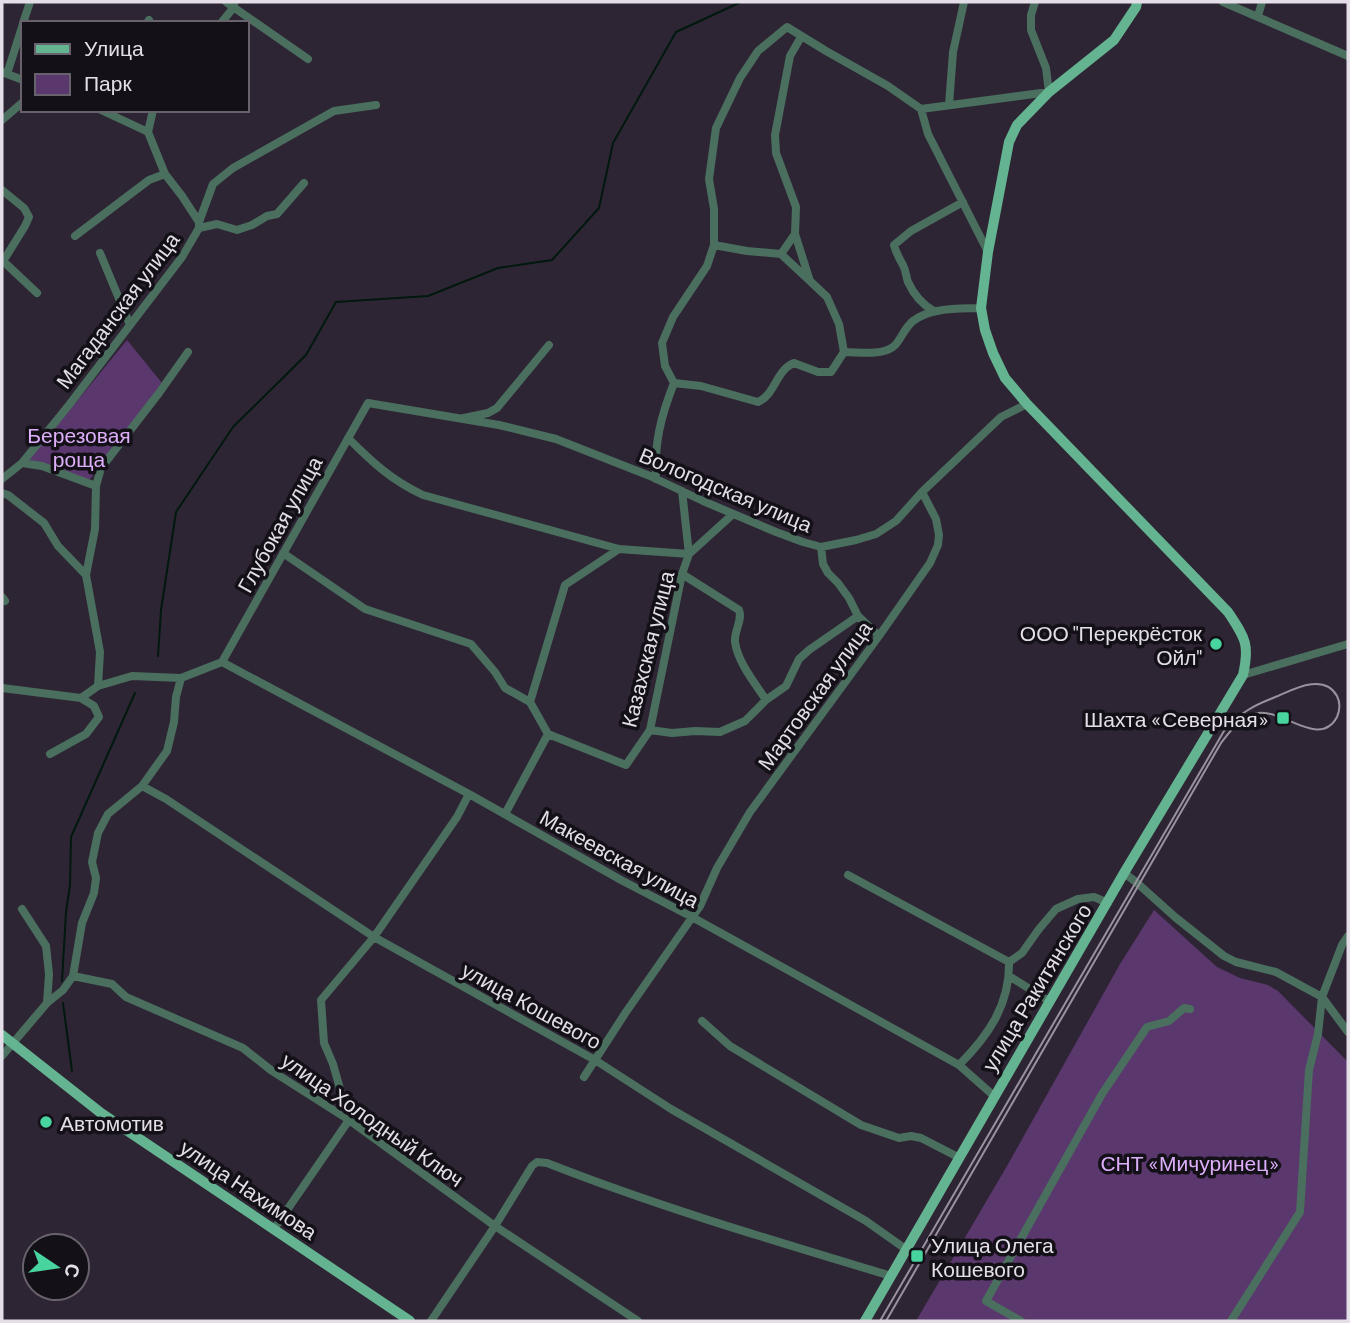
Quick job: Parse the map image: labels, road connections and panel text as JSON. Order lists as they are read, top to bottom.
{
  "streets": {
    "main road": ["улица Ракитянского", "улица Нахимова"],
    "street": [
      "Магаданская улица",
      "Вологодская улица",
      "Глубокая улица",
      "Казахская улица",
      "Мартовская улица",
      "Макеевская улица",
      "улица Кошевого",
      "улица Холодный Ключ"
    ]
  },
  "crossings": [
    ["Вологодская улица", "Глубокая улица"],
    ["Вологодская улица", "Казахская улица"],
    ["Вологодская улица", "Мартовская улица"],
    ["Глубокая улица", "Макеевская улица"],
    ["Мартовская улица", "Макеевская улица"],
    ["Мартовская улица", "улица Кошевого"],
    ["Макеевская улица", "улица Ракитянского"],
    ["улица Ракитянского", "улица Кошевого"]
  ],
  "parks": ["Березовая роща", "СНТ «Мичуринец»"],
  "places": {
    "other": ["ООО \"Перекрёсток Ойл\"", "Автомотив"],
    "transit": ["Шахта «Северная»", "Улица Олега Кошевого"]
  },
  "legend": ["Улица", "Парк"],
  "north": "right"
}
